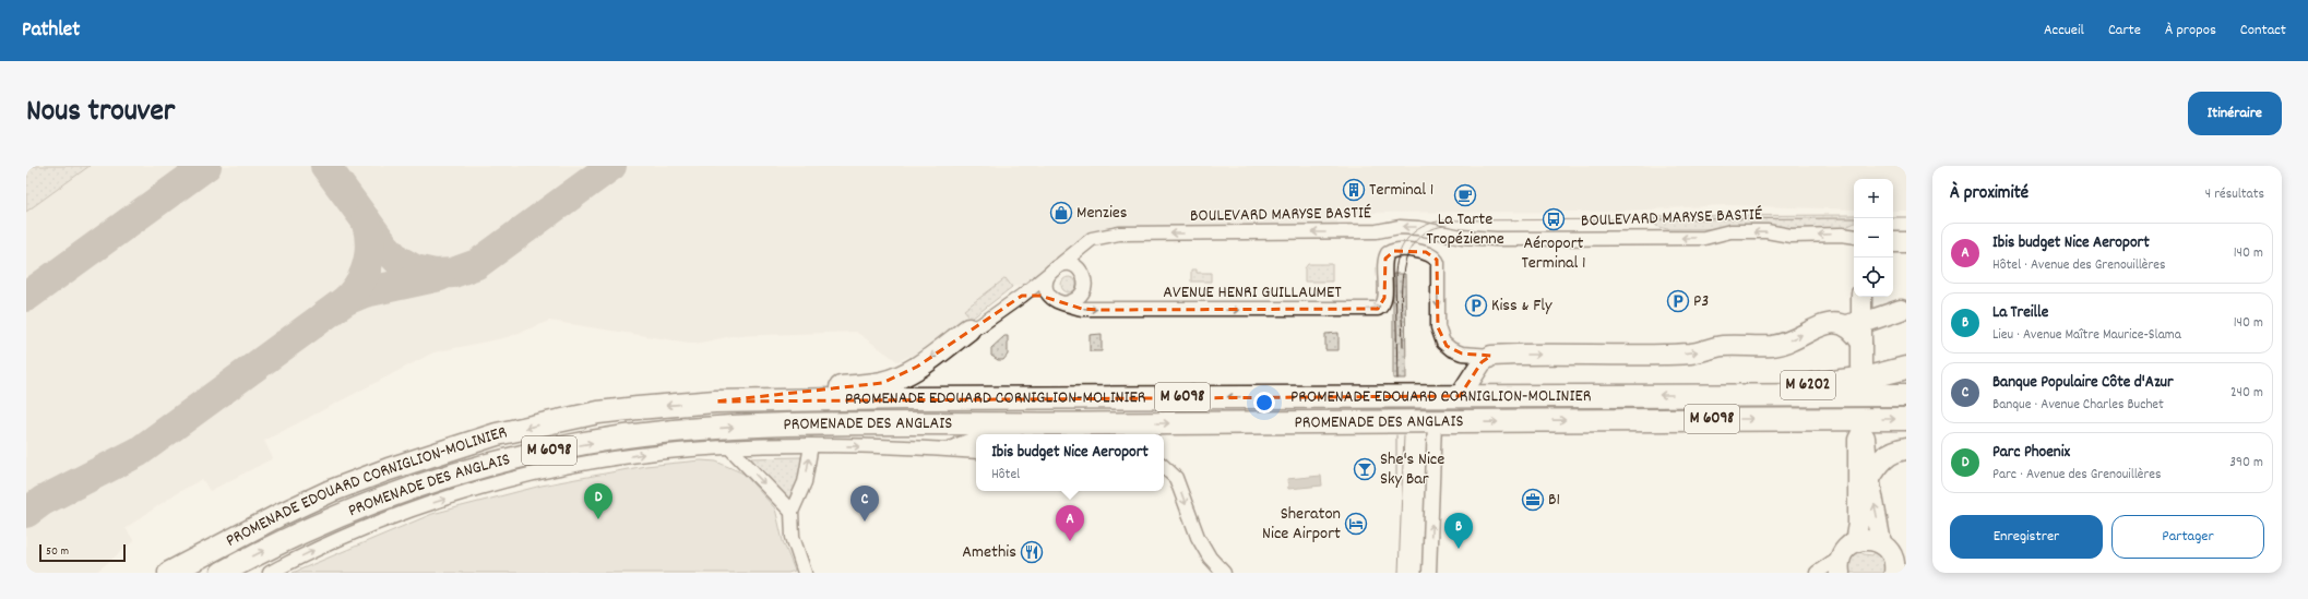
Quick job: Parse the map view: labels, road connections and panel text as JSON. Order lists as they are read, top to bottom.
{
  "streets": {
    "main road": [
      "M 6202",
      "PROMENADE EDOUARD CORNIGLION-MOLINIER",
      "M 6098",
      "PROMENADE DES ANGLAIS"
    ],
    "street": ["BOULEVARD MARYSE BASTIÉ", "AVENUE HENRI GUILLAUMET"]
  },
  "crossings": [
    ["BOULEVARD MARYSE BASTIÉ", "AVENUE HENRI GUILLAUMET"],
    ["M 6202", "PROMENADE EDOUARD CORNIGLION-MOLINIER"]
  ],
  "one_way": ["PROMENADE EDOUARD CORNIGLION-MOLINIER"],
  "places": {
    "building": ["Terminal 1"],
    "cafe": ["La Tarte Tropézienne"],
    "shop": ["Menzies"],
    "bus stop": ["Aéroport Terminal 1"],
    "parking": ["P3", "Kiss & Fly"],
    "bar": ["She's Nice Sky Bar"],
    "office": ["B1"],
    "hotel": ["Sheraton Nice Airport"],
    "restaurant": ["Amethis"]
  },
  "scale_bar": "50 m",
  "page": {
    "header": "Pathlet",
    "nav": [
      "Accueil",
      "Carte",
      "À propos",
      "Contact"
    ],
    "title": "Nous trouver",
    "buttons": [
      "Itinéraire",
      ["Enregistrer", "Partager"]
    ],
    "heading": ["À proximité", "4 résultats"],
    "map_buttons": ["+", "−"],
    "list": [
      {
        "mark": "A",
        "name": "Ibis budget Nice Aeroport",
        "note": "Hôtel · Avenue des Grenouillères",
        "value": "140 m"
      },
      {
        "mark": "B",
        "name": "La Treille",
        "note": "Lieu · Avenue Maître Maurice-Slama",
        "value": "140 m"
      },
      {
        "mark": "C",
        "name": "Banque Populaire Côte d'Azur",
        "note": "Banque · Avenue Charles Buchet",
        "value": "240 m"
      },
      {
        "mark": "D",
        "name": "Parc Phoenix",
        "note": "Parc · Avenue des Grenouillères",
        "value": "390 m"
      }
    ],
    "popup": ["Ibis budget Nice Aeroport", "Hôtel"],
    "pins": [
      "D",
      "C",
      "A",
      "B"
    ],
    "scale": "50 m"
  }
}
